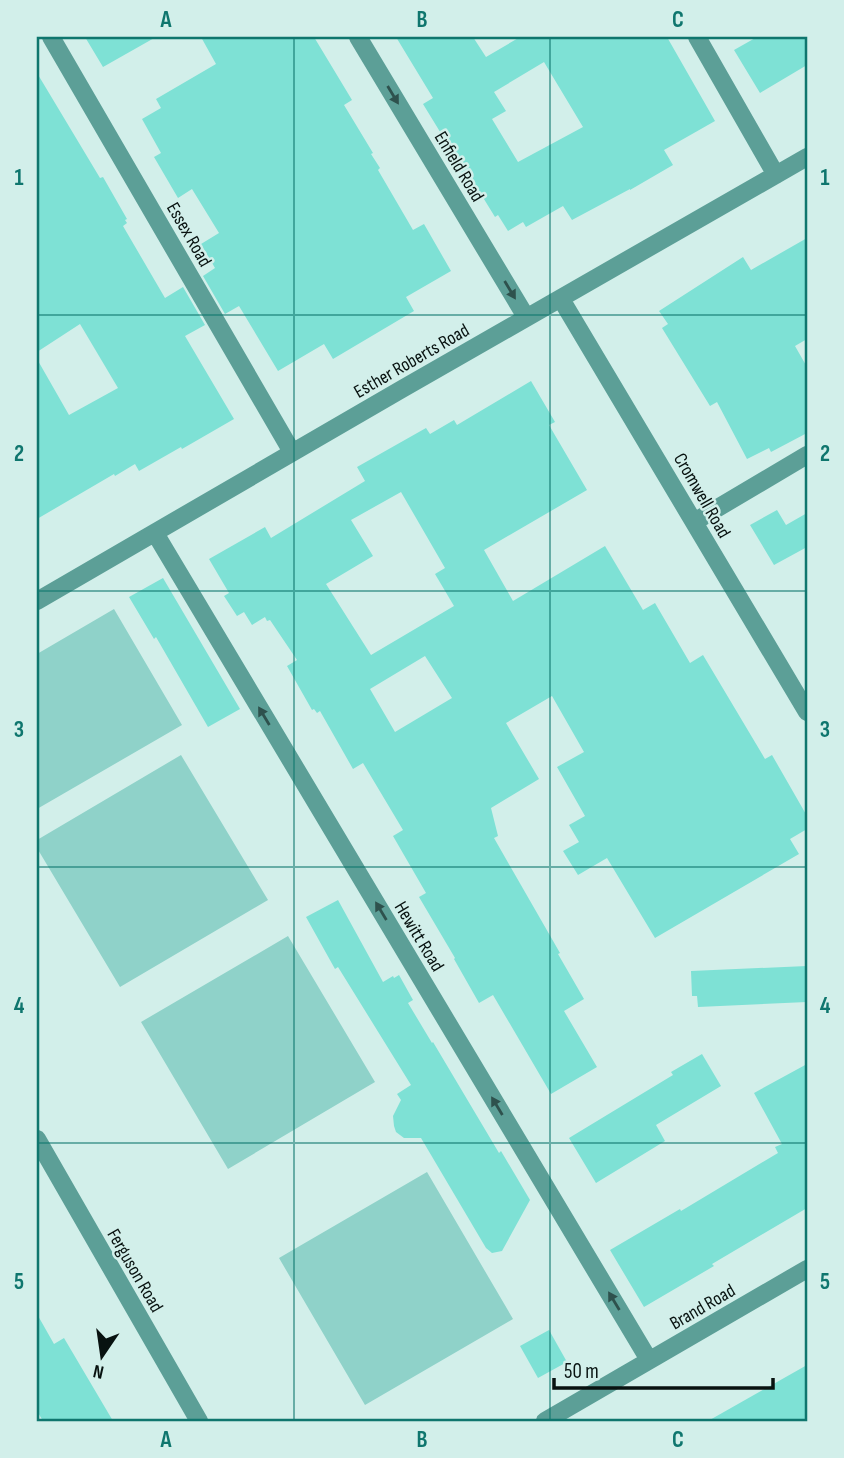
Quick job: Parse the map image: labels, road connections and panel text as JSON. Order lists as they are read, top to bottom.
{
  "streets": {
    "street": [
      "Enfield Road",
      "Essex Road",
      "Esther Roberts Road",
      "Cromwell Road",
      "Hewitt Road",
      "Ferguson Road",
      "Brand Road"
    ]
  },
  "crossings": [
    ["Enfield Road", "Esther Roberts Road"],
    ["Essex Road", "Esther Roberts Road"],
    ["Esther Roberts Road", "Cromwell Road"],
    ["Esther Roberts Road", "Hewitt Road"],
    ["Hewitt Road", "Brand Road"]
  ],
  "one_way": ["Enfield Road", "Hewitt Road"],
  "scale_bar": "50 m",
  "north": "bottom",
  "grid": {
    "columns": ["A", "B", "C"],
    "rows": [
      "1",
      "2",
      "3",
      "4",
      "5"
    ]
  }
}
